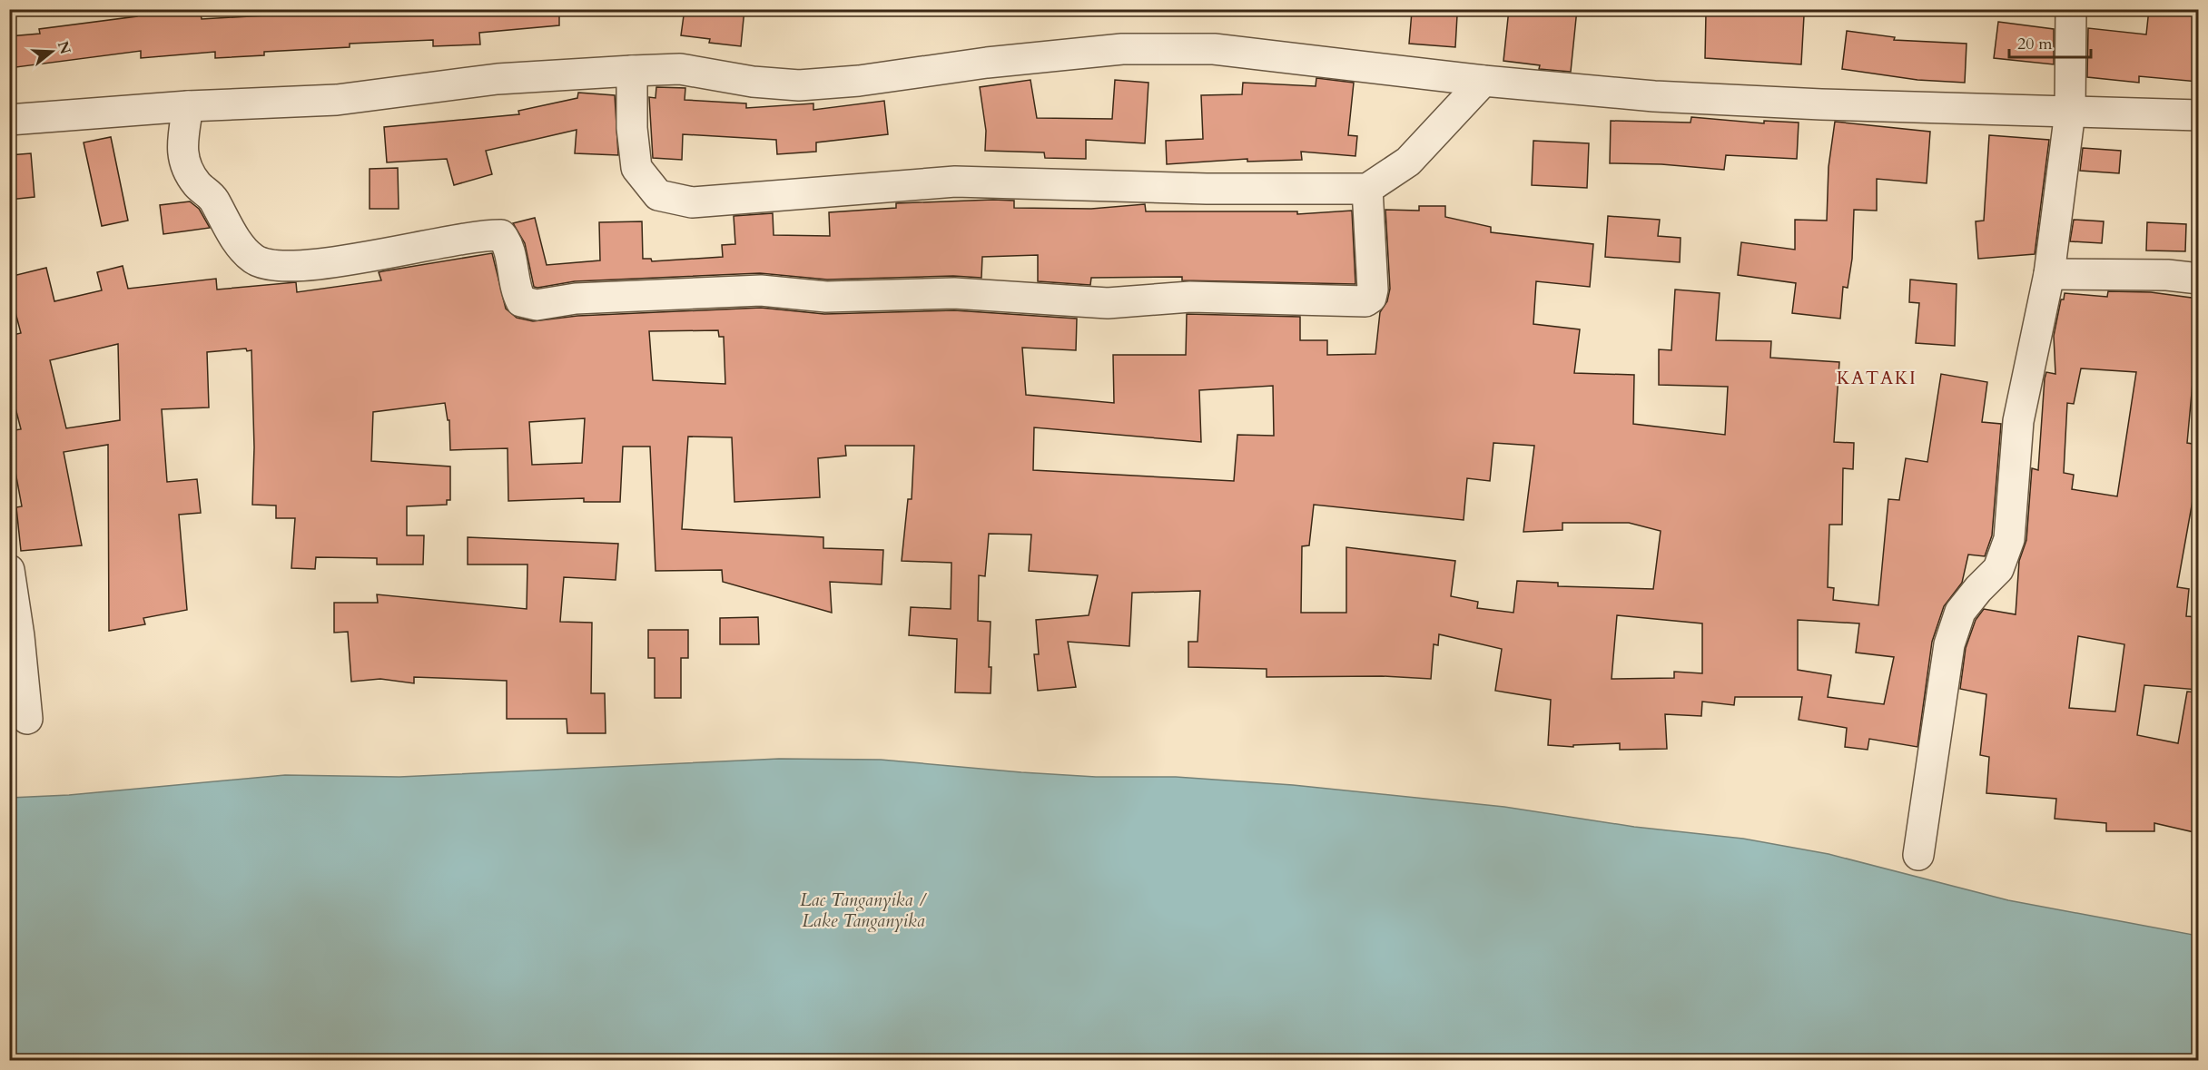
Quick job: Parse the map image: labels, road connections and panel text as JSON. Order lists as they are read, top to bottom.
{
  "districts": ["KATAKI"],
  "water": ["Lac Tanganyika / Lake Tanganyika"],
  "scale_bar": "20 m",
  "north": "right"
}
